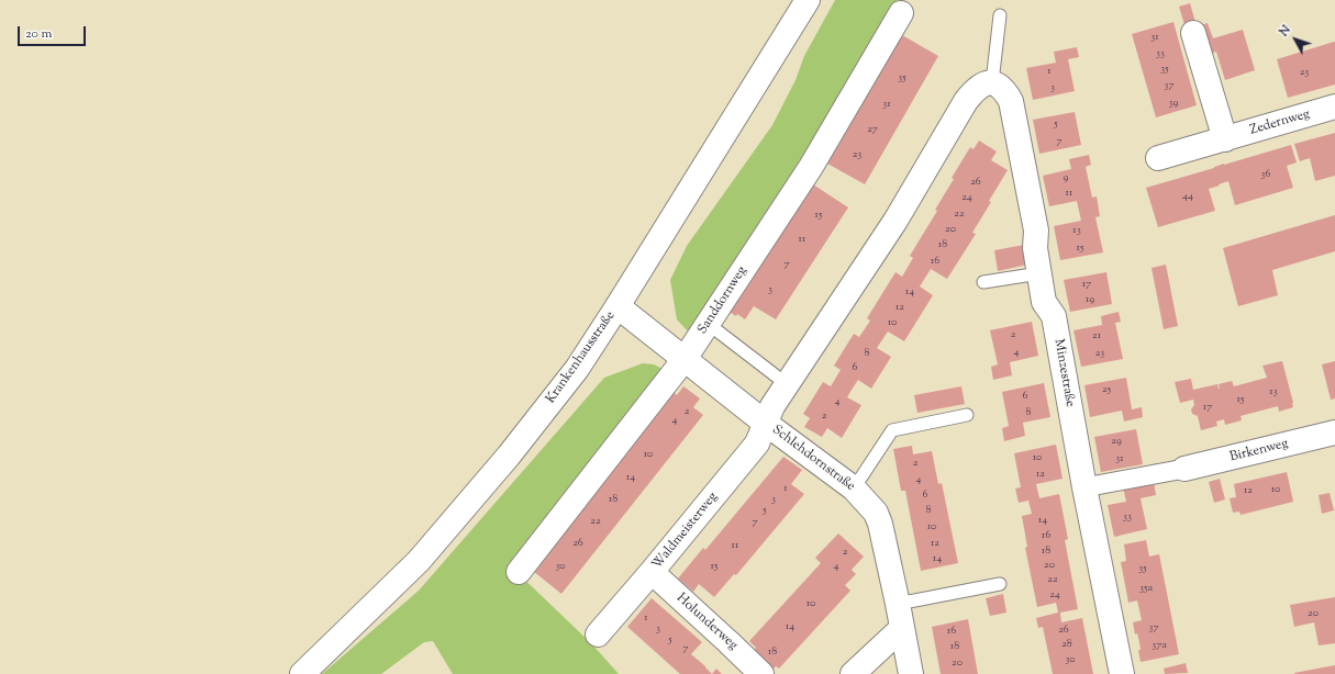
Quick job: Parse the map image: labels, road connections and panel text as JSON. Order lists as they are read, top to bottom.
{
  "streets": {
    "street": [
      "Zedernweg",
      "Sanddornweg",
      "Krankenhausstraße",
      "Minzestraße",
      "Birkenweg",
      "Schlehdornstraße",
      "Waldmeisterweg",
      "Holunderweg"
    ]
  },
  "crossings": [
    ["Sanddornweg", "Schlehdornstraße"],
    ["Krankenhausstraße", "Schlehdornstraße"],
    ["Schlehdornstraße", "Waldmeisterweg"],
    ["Waldmeisterweg", "Holunderweg"]
  ],
  "house_numbers": [
    "31",
    "33",
    "35",
    "1",
    "23",
    "35",
    "37",
    "3",
    "39",
    "31",
    "5",
    "27",
    "7",
    "23",
    "36",
    "9",
    "26",
    "11",
    "44",
    "24",
    "22",
    "15",
    "20",
    "13",
    "11",
    "18",
    "15",
    "16",
    "7",
    "17",
    "3",
    "14",
    "19",
    "12",
    "10",
    "2",
    "21",
    "4",
    "8",
    "23",
    "6",
    "25",
    "13",
    "6",
    "15",
    "4",
    "17",
    "2",
    "8",
    "2",
    "4",
    "29",
    "10",
    "10",
    "31",
    "2",
    "12",
    "14",
    "4",
    "1",
    "10",
    "12",
    "6",
    "18",
    "3",
    "5",
    "8",
    "33",
    "14",
    "22",
    "7",
    "10",
    "16",
    "26",
    "12",
    "11",
    "18",
    "2",
    "14",
    "20",
    "30",
    "15",
    "4",
    "35",
    "22",
    "35a",
    "24",
    "10",
    "20",
    "1",
    "14",
    "37",
    "3",
    "26",
    "16",
    "5",
    "28",
    "37a",
    "18",
    "7",
    "18",
    "30",
    "20"
  ],
  "scale_bar": "20 m",
  "north": "top left"
}
